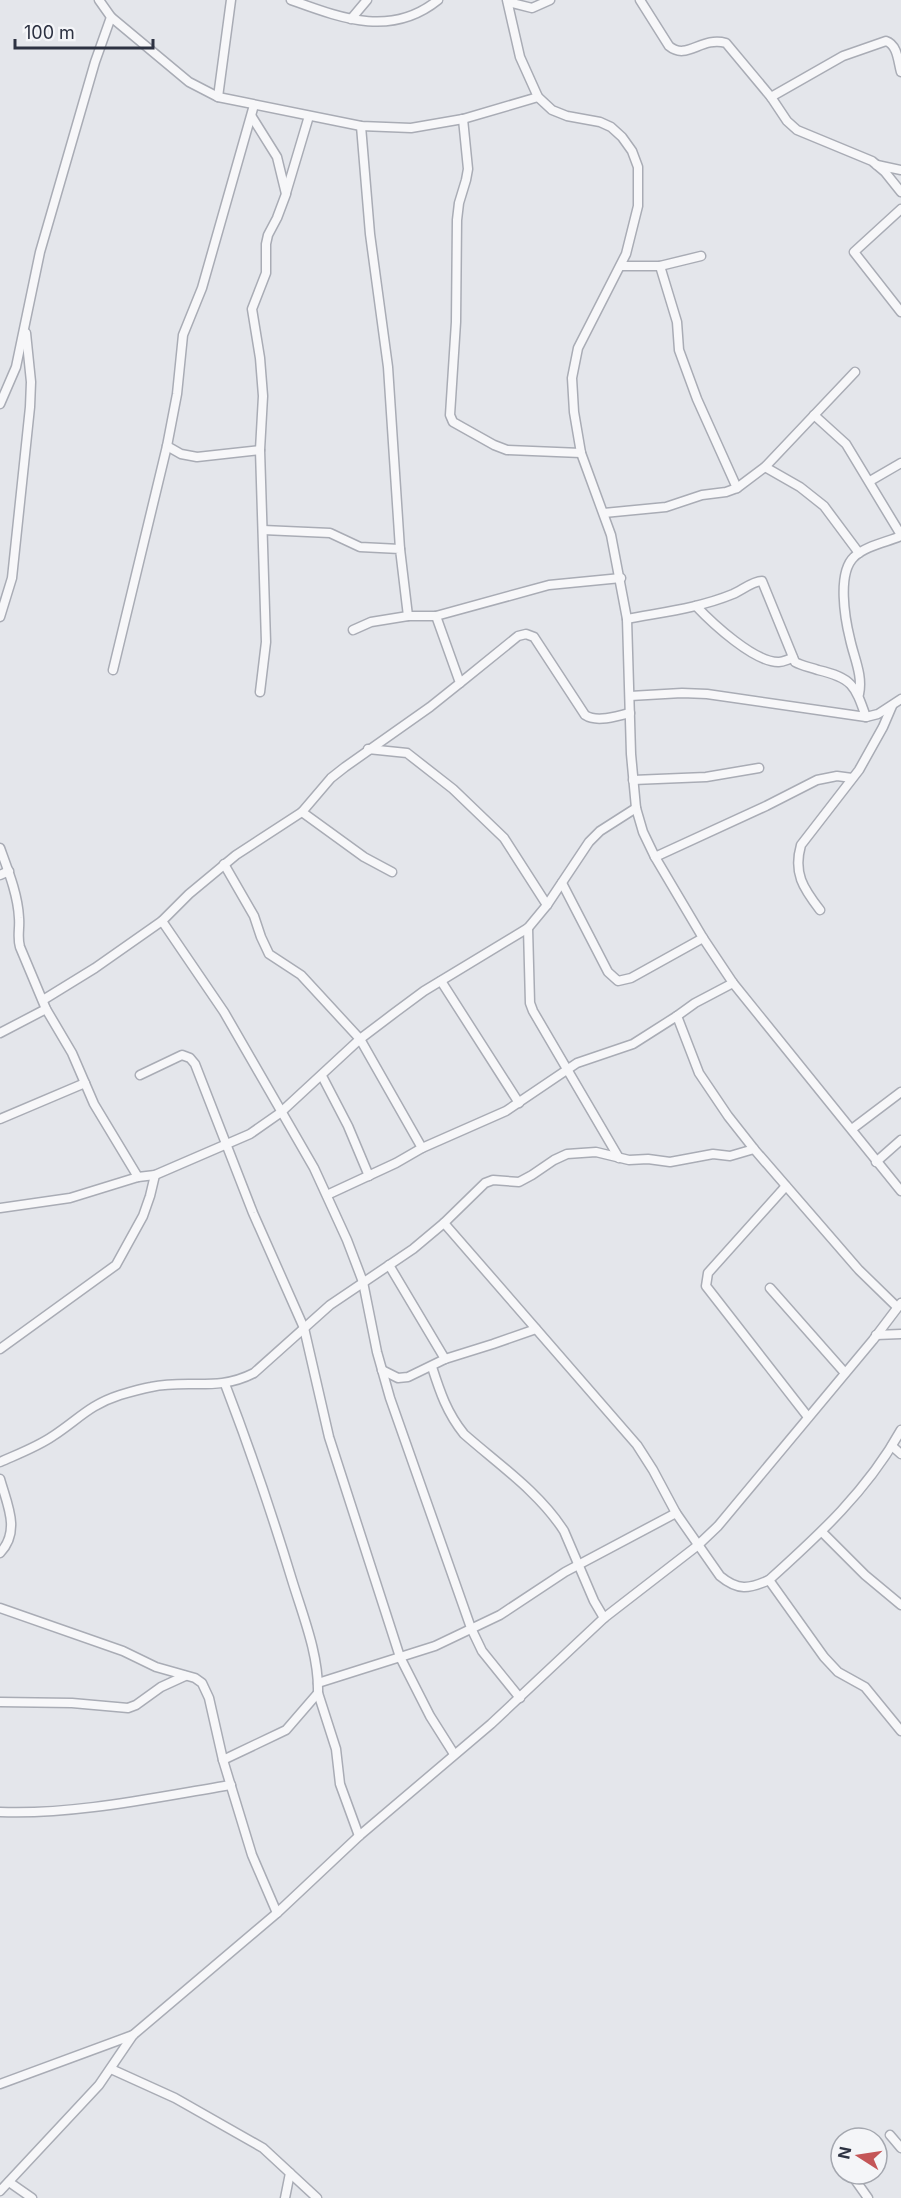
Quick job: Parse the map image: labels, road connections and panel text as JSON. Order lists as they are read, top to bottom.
{
  "scale_bar": "100 m",
  "north": "left"
}
